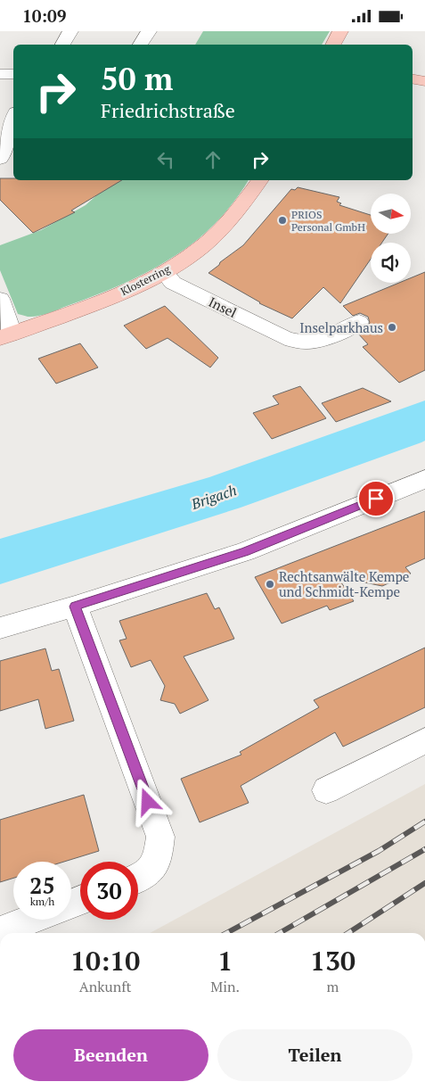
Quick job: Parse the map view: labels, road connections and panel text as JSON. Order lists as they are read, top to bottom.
{
  "streets": {
    "main road": ["Klosterring"],
    "street": ["Insel"]
  },
  "crossings": [
    ["Klosterring", "Insel"]
  ],
  "water": ["Brigach"],
  "places": ["PRIOS Personal GmbH", "Inselparkhaus", "Rechtsanwälte Kempe und Schmidt-Kempe"],
  "north": "right",
  "page": {
    "status": "10:09",
    "turn": ["50 m", "Friedrichstraße"],
    "speed": "25 km/h",
    "limit": "30",
    "eta": [
      "10:10",
      "Ankunft",
      "1",
      "Min.",
      "130",
      "m"
    ],
    "buttons": ["Beenden", "Teilen"]
  }
}
